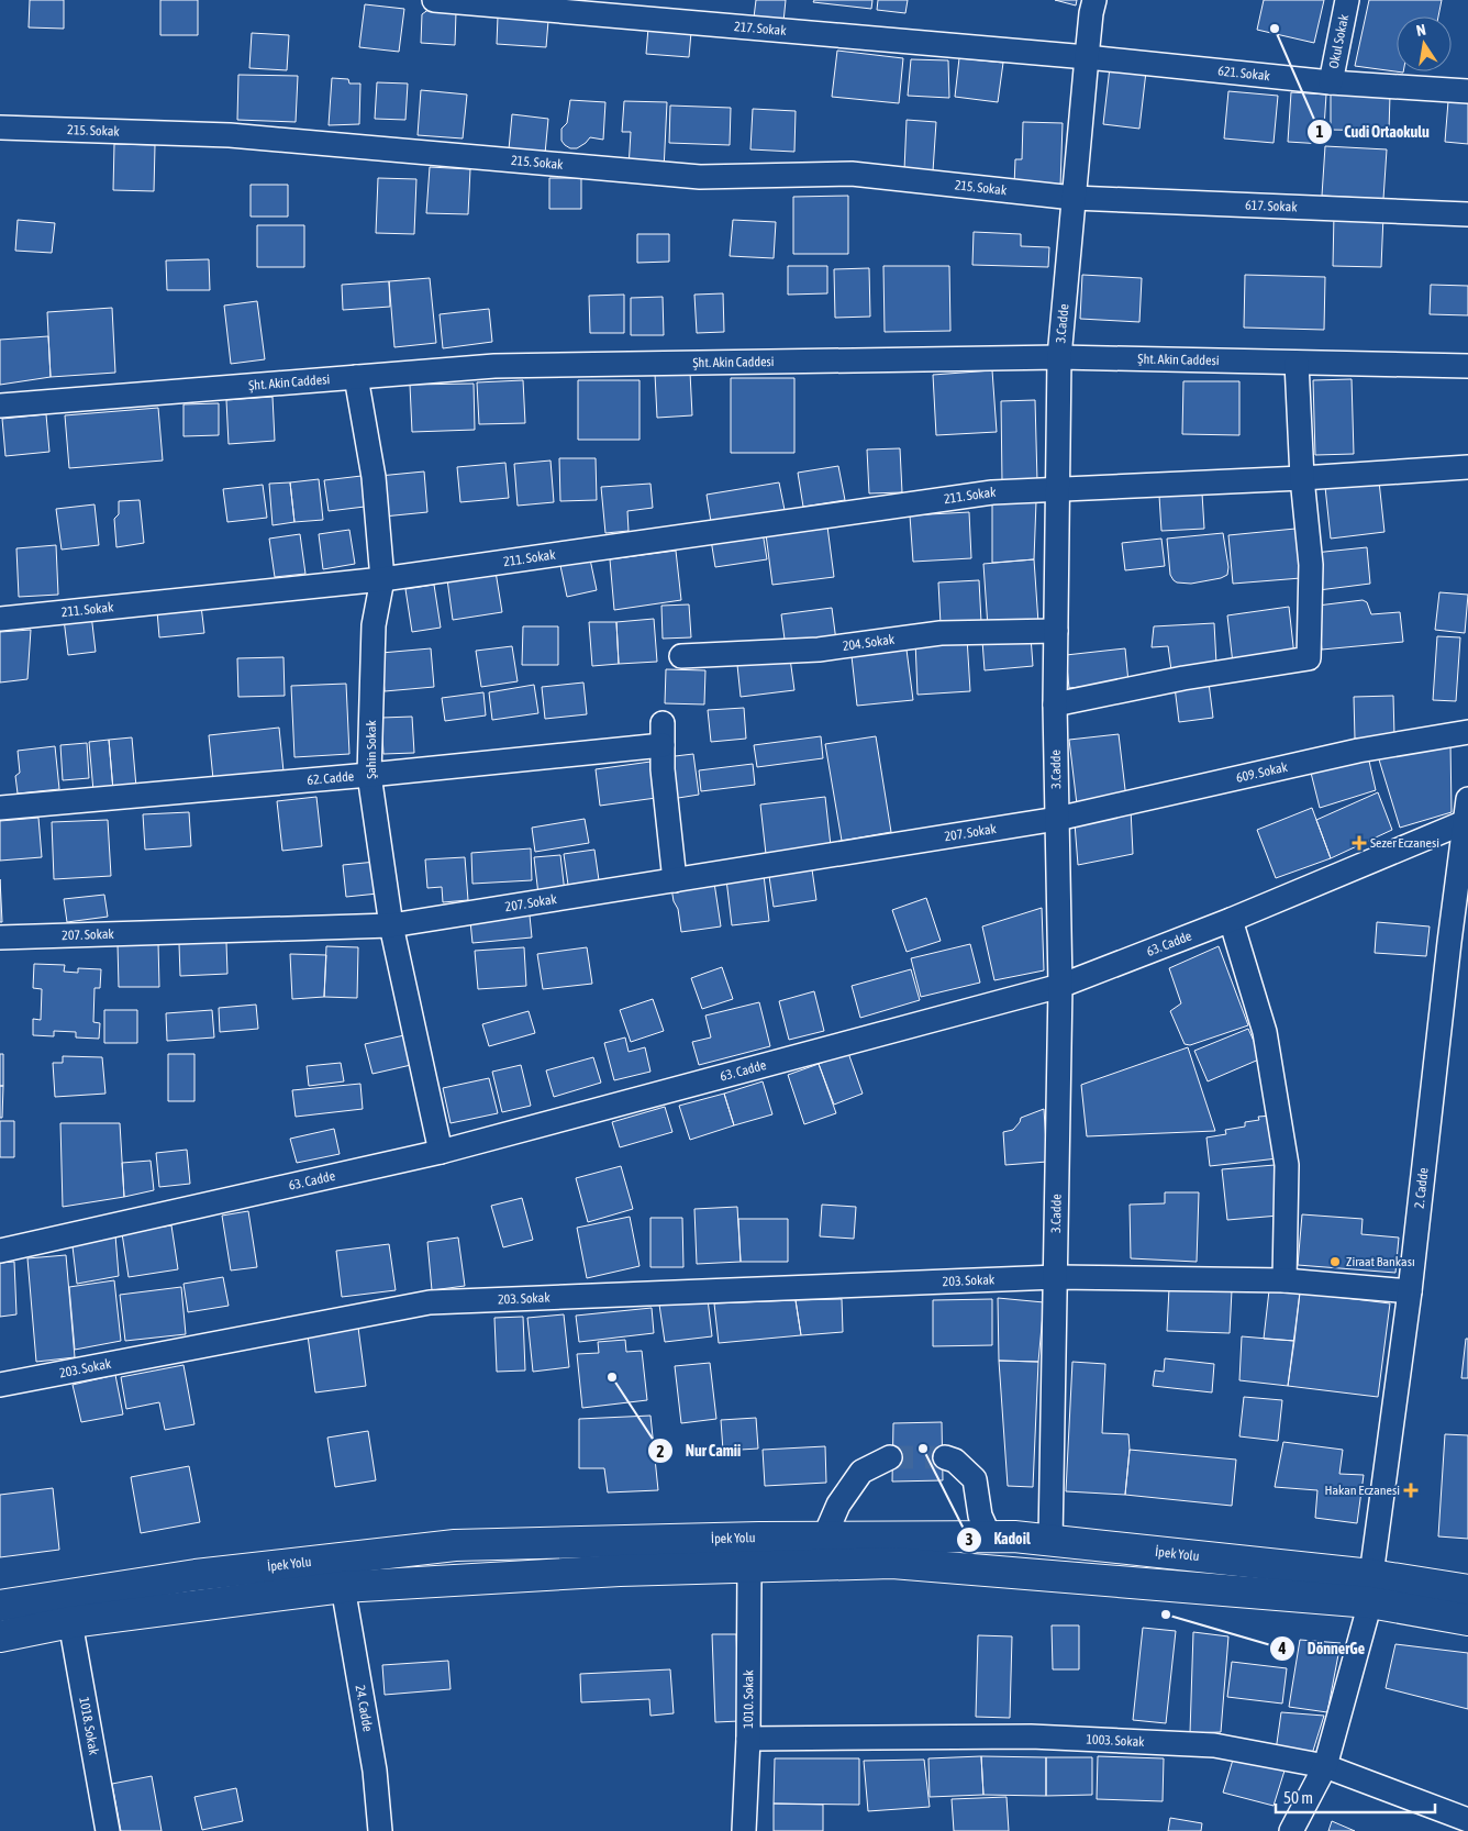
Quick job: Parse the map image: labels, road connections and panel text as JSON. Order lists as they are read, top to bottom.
{
  "streets": {
    "highway": ["İpek Yolu"],
    "street": [
      "217. Sokak",
      "Okul Sokak",
      "621. Sokak",
      "215. Sokak",
      "617. Sokak",
      "3.Cadde",
      "Şht. Akin Caddesi",
      "211. Sokak",
      "204. Sokak",
      "Şahin Sokak",
      "609. Sokak",
      "62. Cadde",
      "207. Sokak",
      "63. Cadde",
      "2. Cadde",
      "203. Sokak",
      "1010. Sokak",
      "24. Cadde",
      "1018. Sokak",
      "1003. Sokak"
    ]
  },
  "crossings": [
    ["217. Sokak", "621. Sokak"],
    ["217. Sokak", "3.Cadde"],
    ["Okul Sokak", "621. Sokak"],
    ["621. Sokak", "3.Cadde"],
    ["215. Sokak", "617. Sokak"],
    ["215. Sokak", "3.Cadde"],
    ["617. Sokak", "3.Cadde"],
    ["3.Cadde", "Şht. Akin Caddesi"],
    ["3.Cadde", "211. Sokak"],
    ["3.Cadde", "204. Sokak"],
    ["3.Cadde", "609. Sokak"],
    ["3.Cadde", "207. Sokak"],
    ["3.Cadde", "63. Cadde"],
    ["3.Cadde", "203. Sokak"],
    ["3.Cadde", "İpek Yolu"],
    ["Şht. Akin Caddesi", "Şahin Sokak"],
    ["211. Sokak", "Şahin Sokak"],
    ["Şahin Sokak", "62. Cadde"],
    ["Şahin Sokak", "207. Sokak"],
    ["Şahin Sokak", "63. Cadde"],
    ["609. Sokak", "207. Sokak"],
    ["62. Cadde", "207. Sokak"],
    ["63. Cadde", "2. Cadde"],
    ["2. Cadde", "203. Sokak"],
    ["2. Cadde", "İpek Yolu"],
    ["2. Cadde", "1003. Sokak"],
    ["1010. Sokak", "1003. Sokak"]
  ],
  "places": {
    "other": [
      "Cudi Ortaokulu",
      "Ziraat Bankası",
      "Nur Camii",
      "Kadoil",
      "DönnerGe"
    ],
    "health": ["Sezer Eczanesi", "Hakan Eczanesi"]
  },
  "scale_bar": "50 m",
  "north": "top"
}
